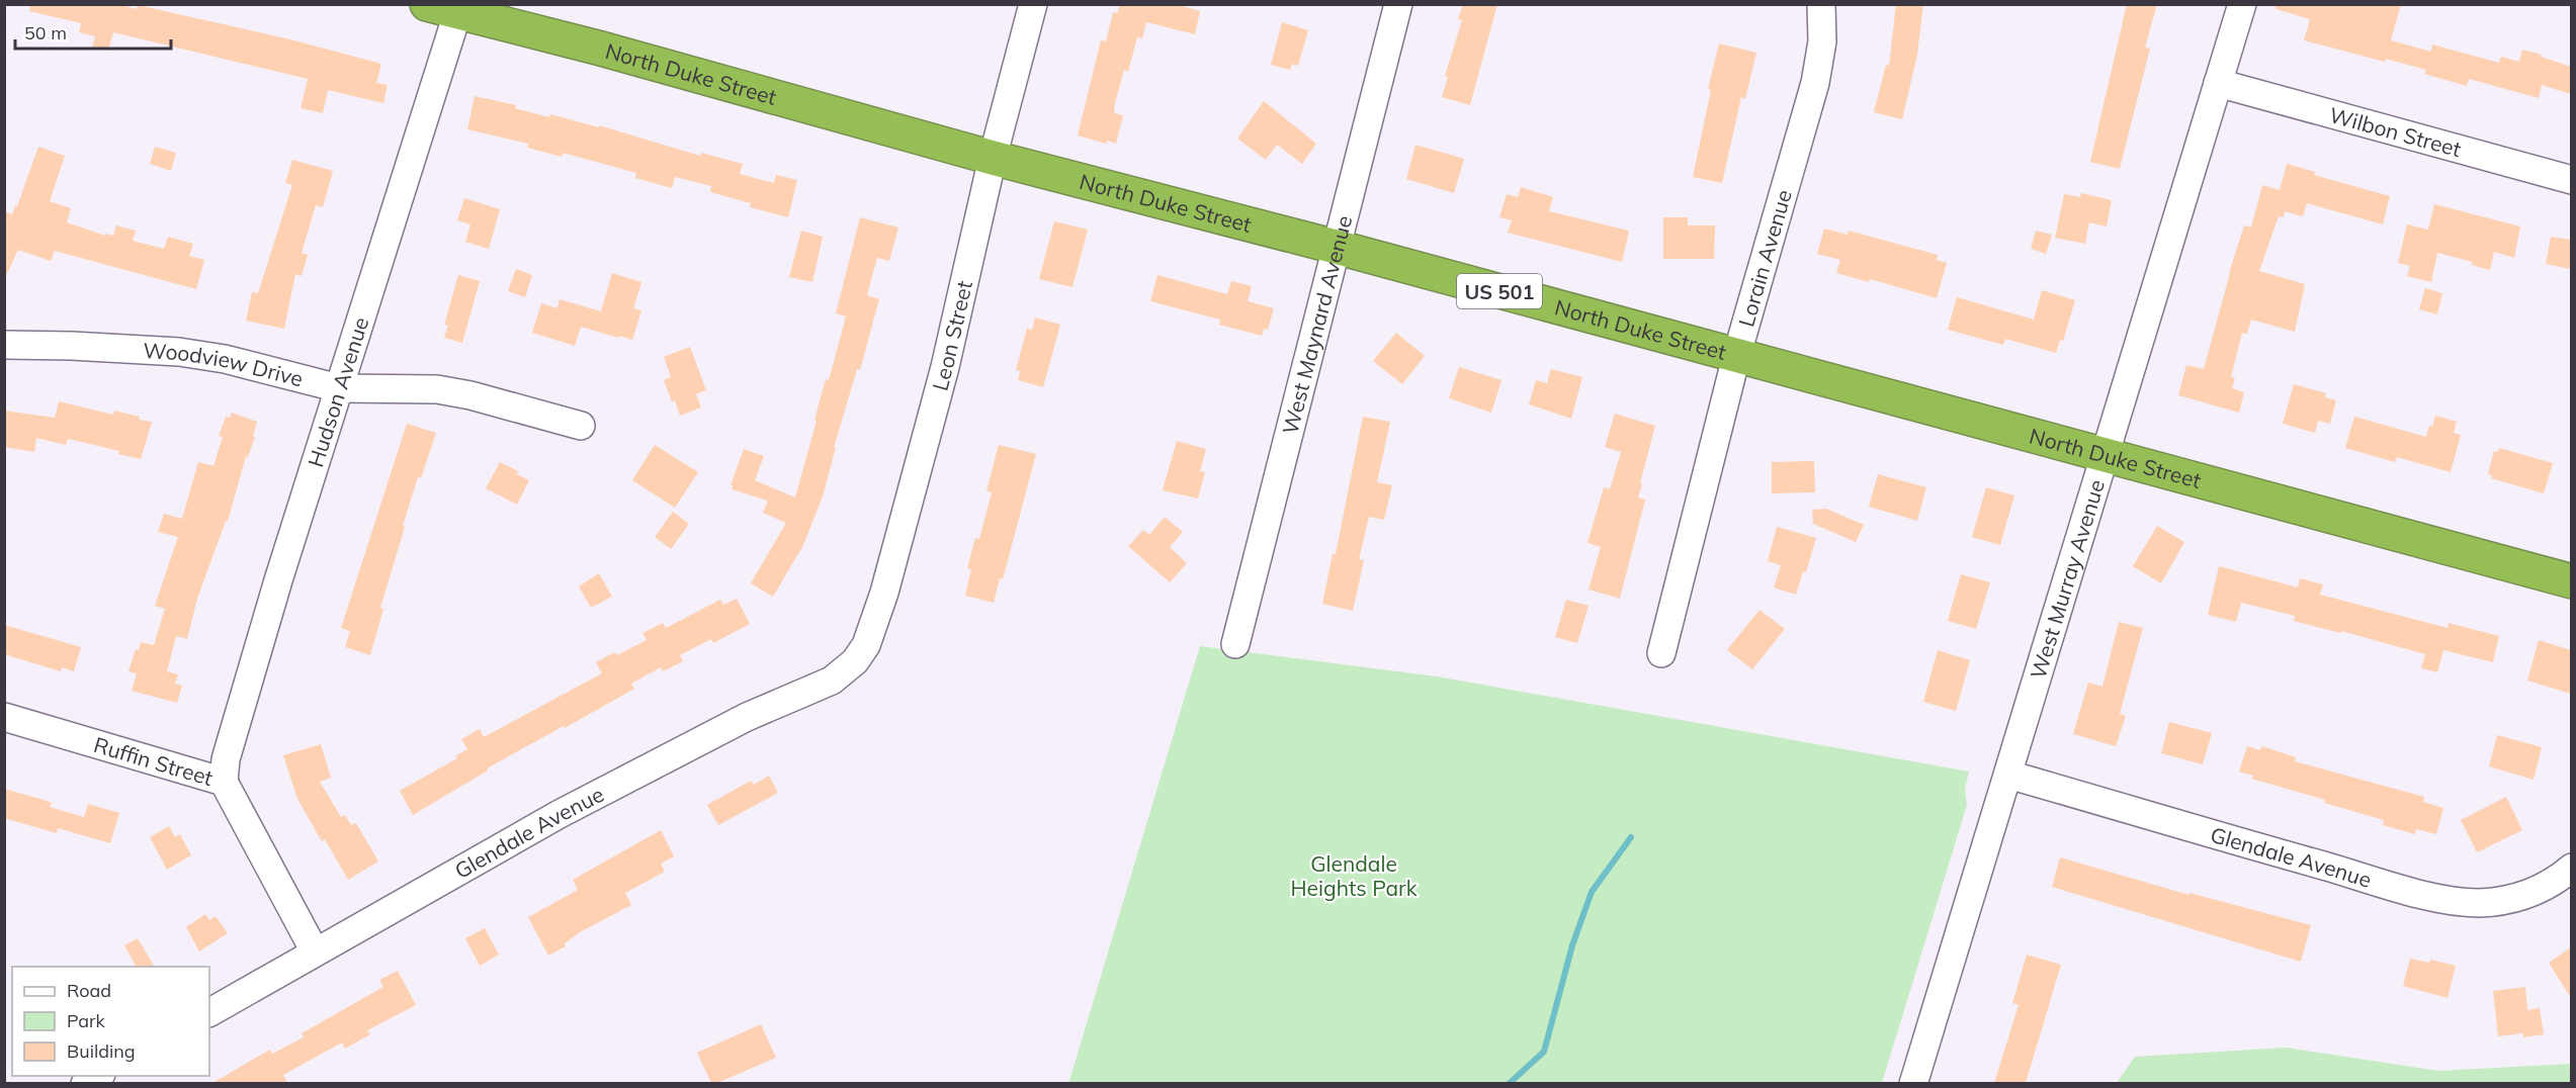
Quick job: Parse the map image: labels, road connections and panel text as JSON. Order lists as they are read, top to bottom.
{
  "streets": {
    "highway": ["North Duke Street", "US 501"],
    "street": [
      "Wilbon Street",
      "Lorain Avenue",
      "West Maynard Avenue",
      "Leon Street",
      "Woodview Drive",
      "Hudson Avenue",
      "West Murray Avenue",
      "Ruffin Street",
      "Glendale Avenue"
    ]
  },
  "crossings": [
    ["North Duke Street", "Lorain Avenue"],
    ["North Duke Street", "West Maynard Avenue"],
    ["North Duke Street", "Leon Street"],
    ["North Duke Street", "Hudson Avenue"],
    ["North Duke Street", "West Murray Avenue"],
    ["Wilbon Street", "West Murray Avenue"],
    ["Leon Street", "Glendale Avenue"],
    ["Woodview Drive", "Hudson Avenue"],
    ["Hudson Avenue", "Ruffin Street"],
    ["West Murray Avenue", "Glendale Avenue"],
    ["Ruffin Street", "Glendale Avenue"]
  ],
  "parks": ["Glendale Heights Park"],
  "legend": ["Road", "Park", "Building"],
  "scale_bar": "50 m"
}
